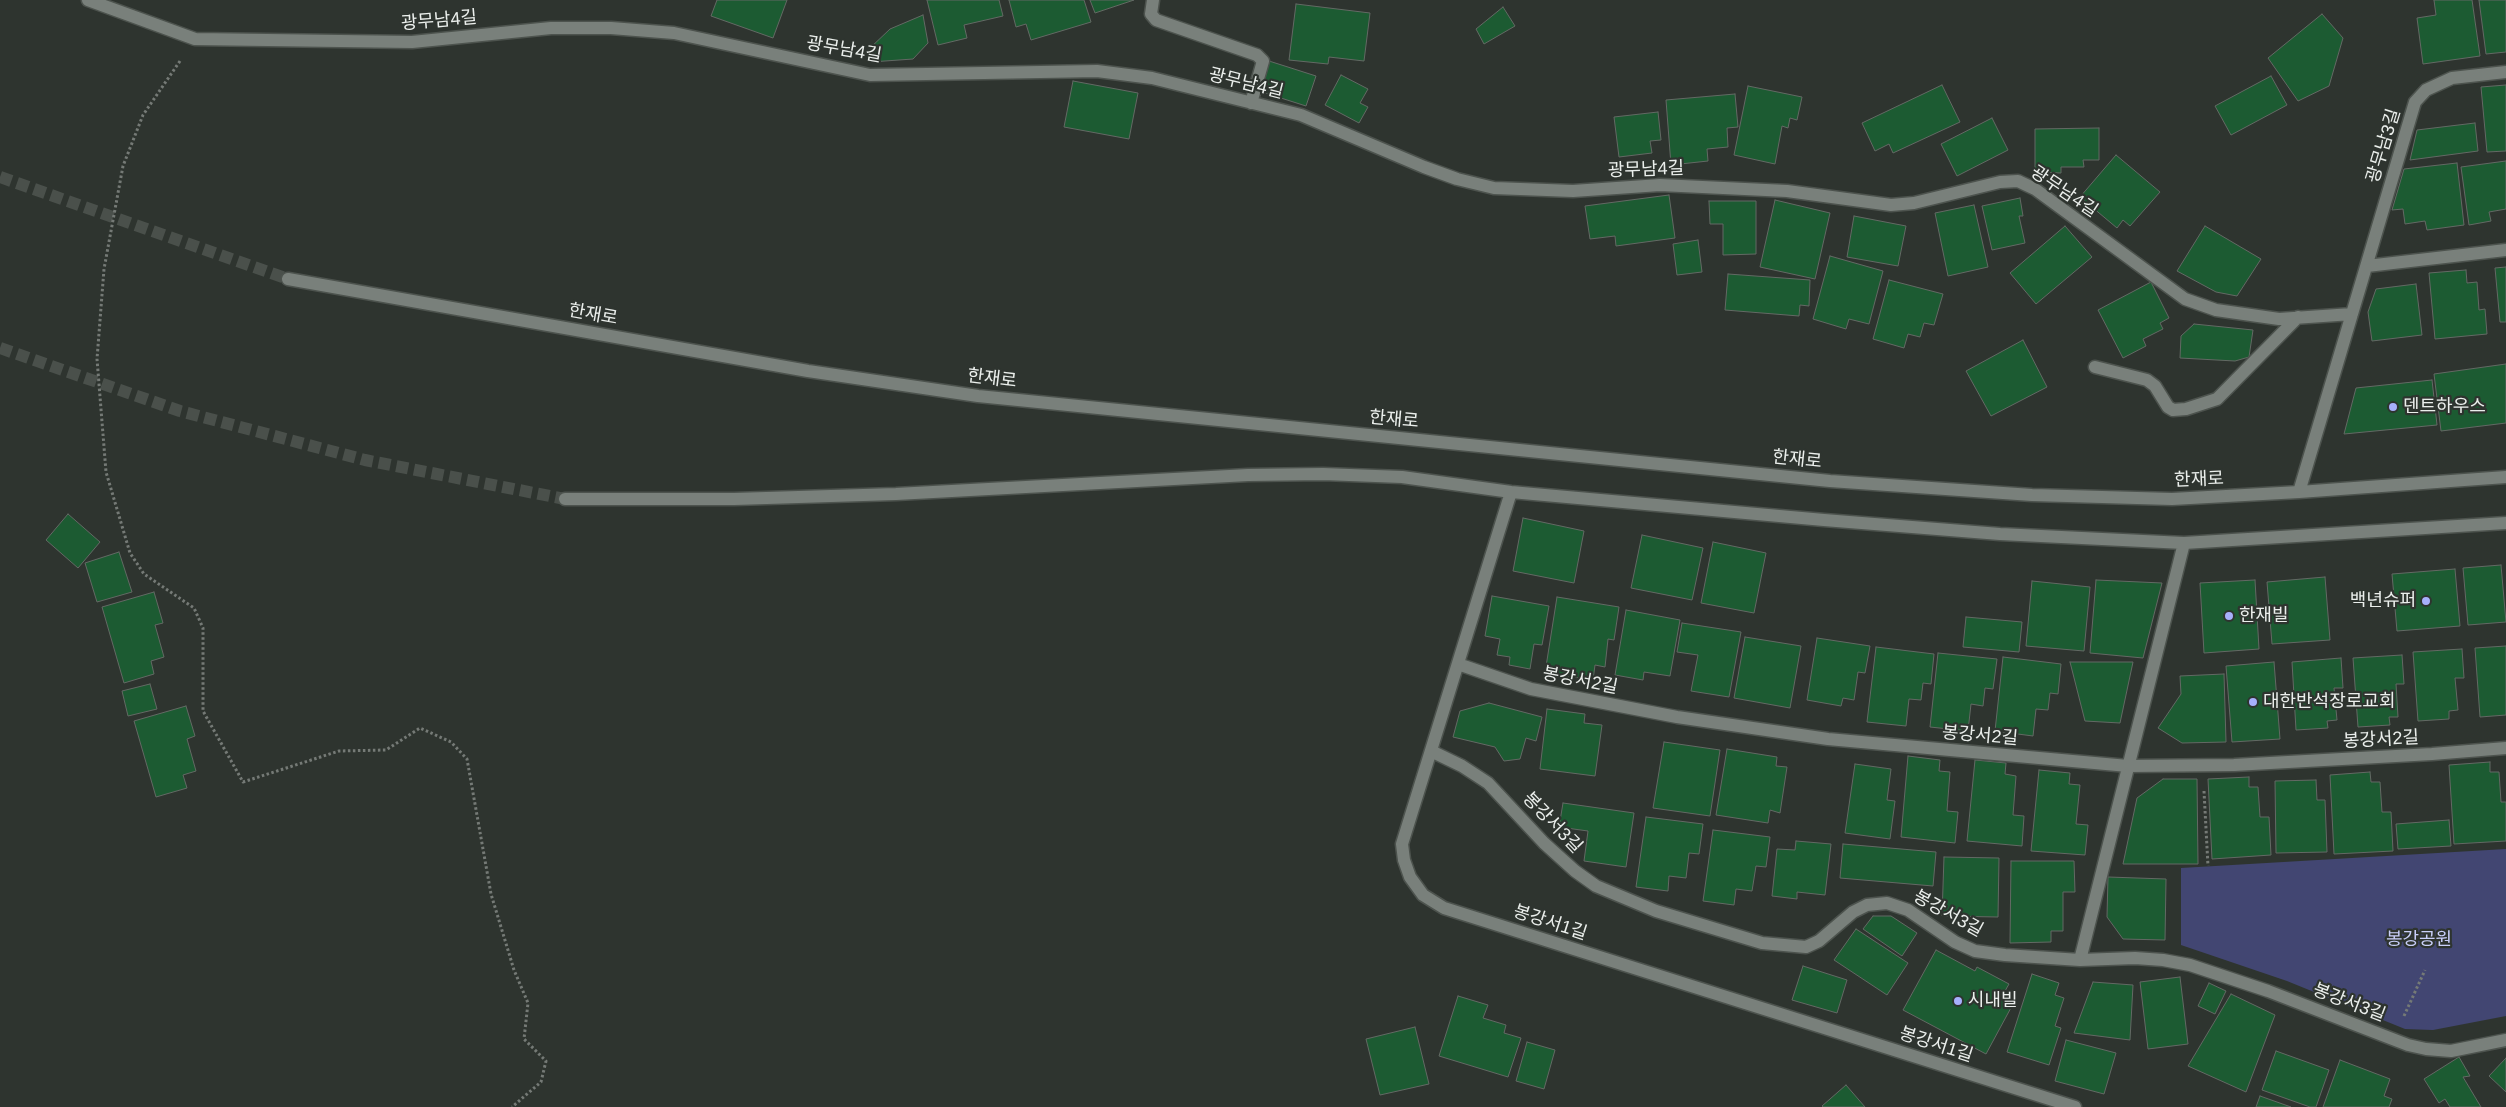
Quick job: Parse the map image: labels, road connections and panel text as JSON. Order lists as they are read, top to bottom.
{
  "streets": {
    "street": [
      "광무남4길",
      "광무남3길",
      "한재로",
      "봉강서2길",
      "봉강서3길",
      "봉강서1길"
    ]
  },
  "crossings": [
    ["광무남4길", "광무남3길"],
    ["광무남3길", "한재로"],
    ["봉강서2길", "봉강서1길"],
    ["봉강서3길", "봉강서1길"]
  ],
  "parks": ["봉강공원"],
  "places": [
    "덴트하우스",
    "백년슈퍼",
    "한재빌",
    "대한반석장로교회",
    "시내빌"
  ]
}
